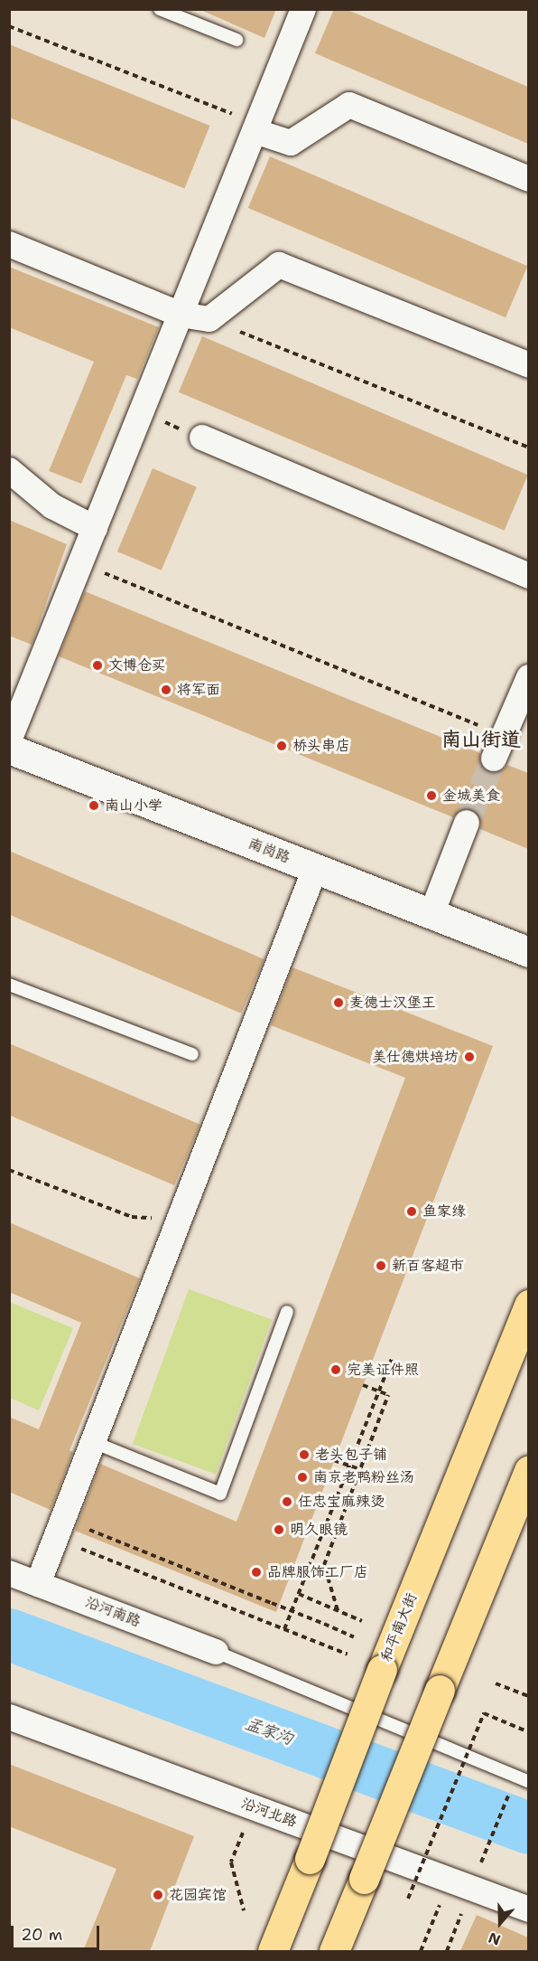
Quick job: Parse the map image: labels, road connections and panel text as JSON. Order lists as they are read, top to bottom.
{
  "streets": {
    "main road": ["和平南大街"],
    "street": ["南岗路", "沿河南路", "沿河北路"]
  },
  "districts": ["南山街道"],
  "water": ["孟家沟"],
  "places": [
    "文博仓买",
    "将军面",
    "桥头串店",
    "金城美食",
    "南山小学",
    "麦德士汉堡王",
    "美仕德烘培坊",
    "鱼家缘",
    "新百客超市",
    "完美证件照",
    "老头包子铺",
    "南京老鸭粉丝汤",
    "任忠宝麻辣烫",
    "明久眼镜",
    "品牌服饰工厂店",
    "花园宾馆"
  ],
  "scale_bar": "20 m",
  "north": "bottom"
}
